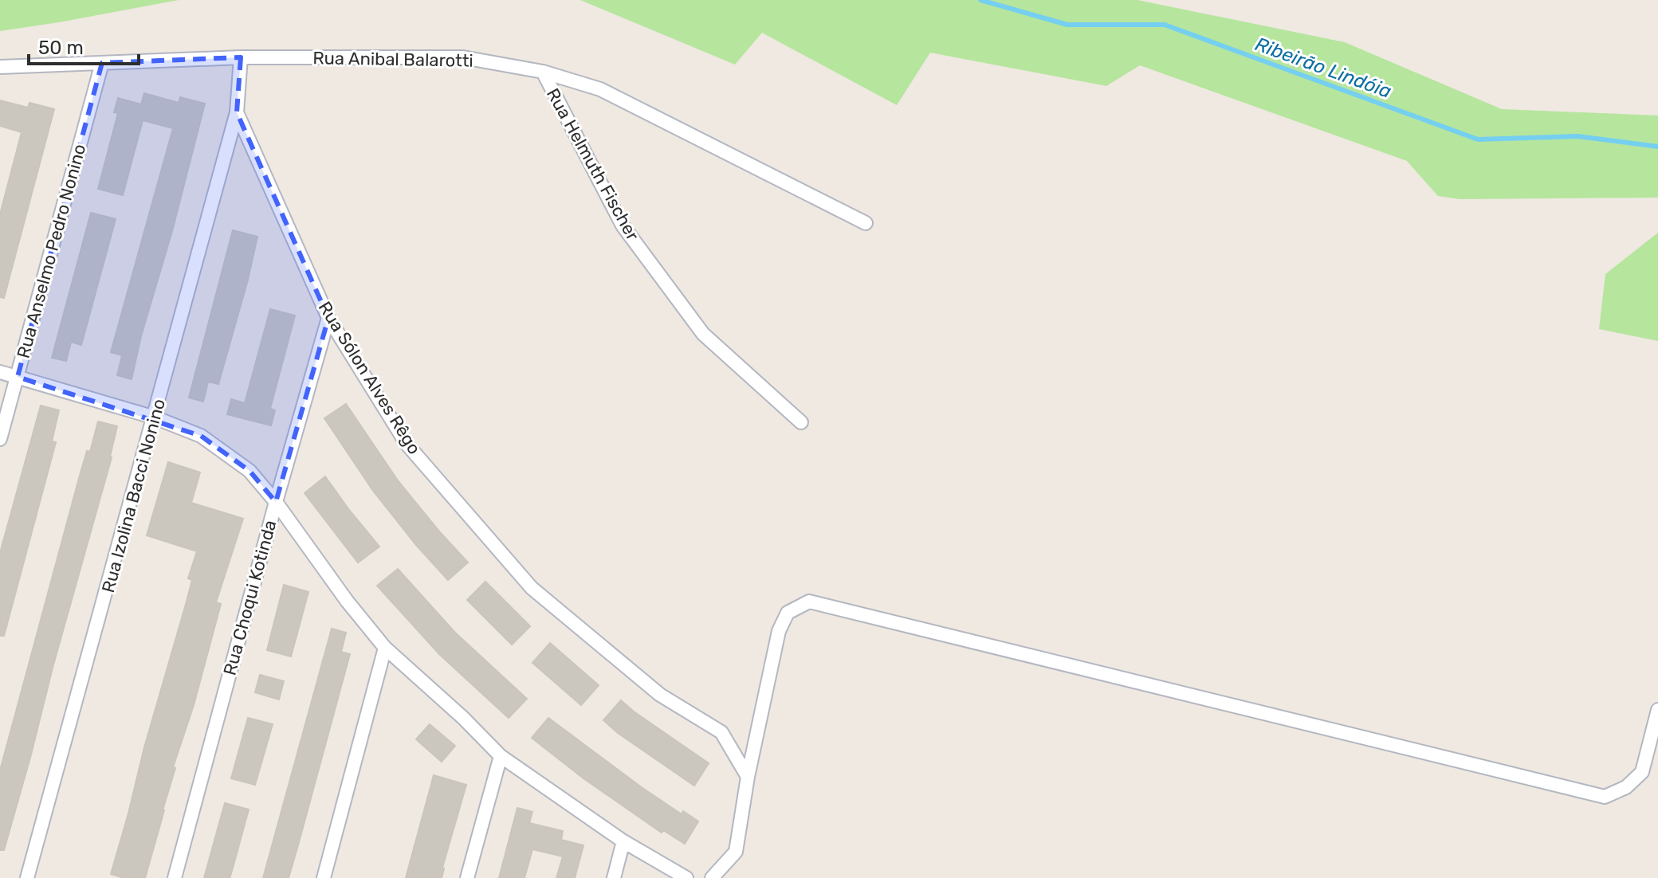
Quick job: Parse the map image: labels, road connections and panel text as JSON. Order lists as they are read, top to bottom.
{
  "streets": {
    "street": [
      "Rua Anibal Balarotti",
      "Rua Helmuth Fischer",
      "Rua Anselmo Pedro Nonino",
      "Rua Sólon Alves Rêgo",
      "Rua Izolina Bacci Nonino",
      "Rua Choqui Kotinda"
    ]
  },
  "crossings": [
    ["Rua Anibal Balarotti", "Rua Helmuth Fischer"],
    ["Rua Anibal Balarotti", "Rua Anselmo Pedro Nonino"],
    ["Rua Anibal Balarotti", "Rua Sólon Alves Rêgo"],
    ["Rua Sólon Alves Rêgo", "Rua Izolina Bacci Nonino"],
    ["Rua Sólon Alves Rêgo", "Rua Choqui Kotinda"]
  ],
  "water": ["Ribeirão Lindóia"],
  "scale_bar": "50 m"
}
